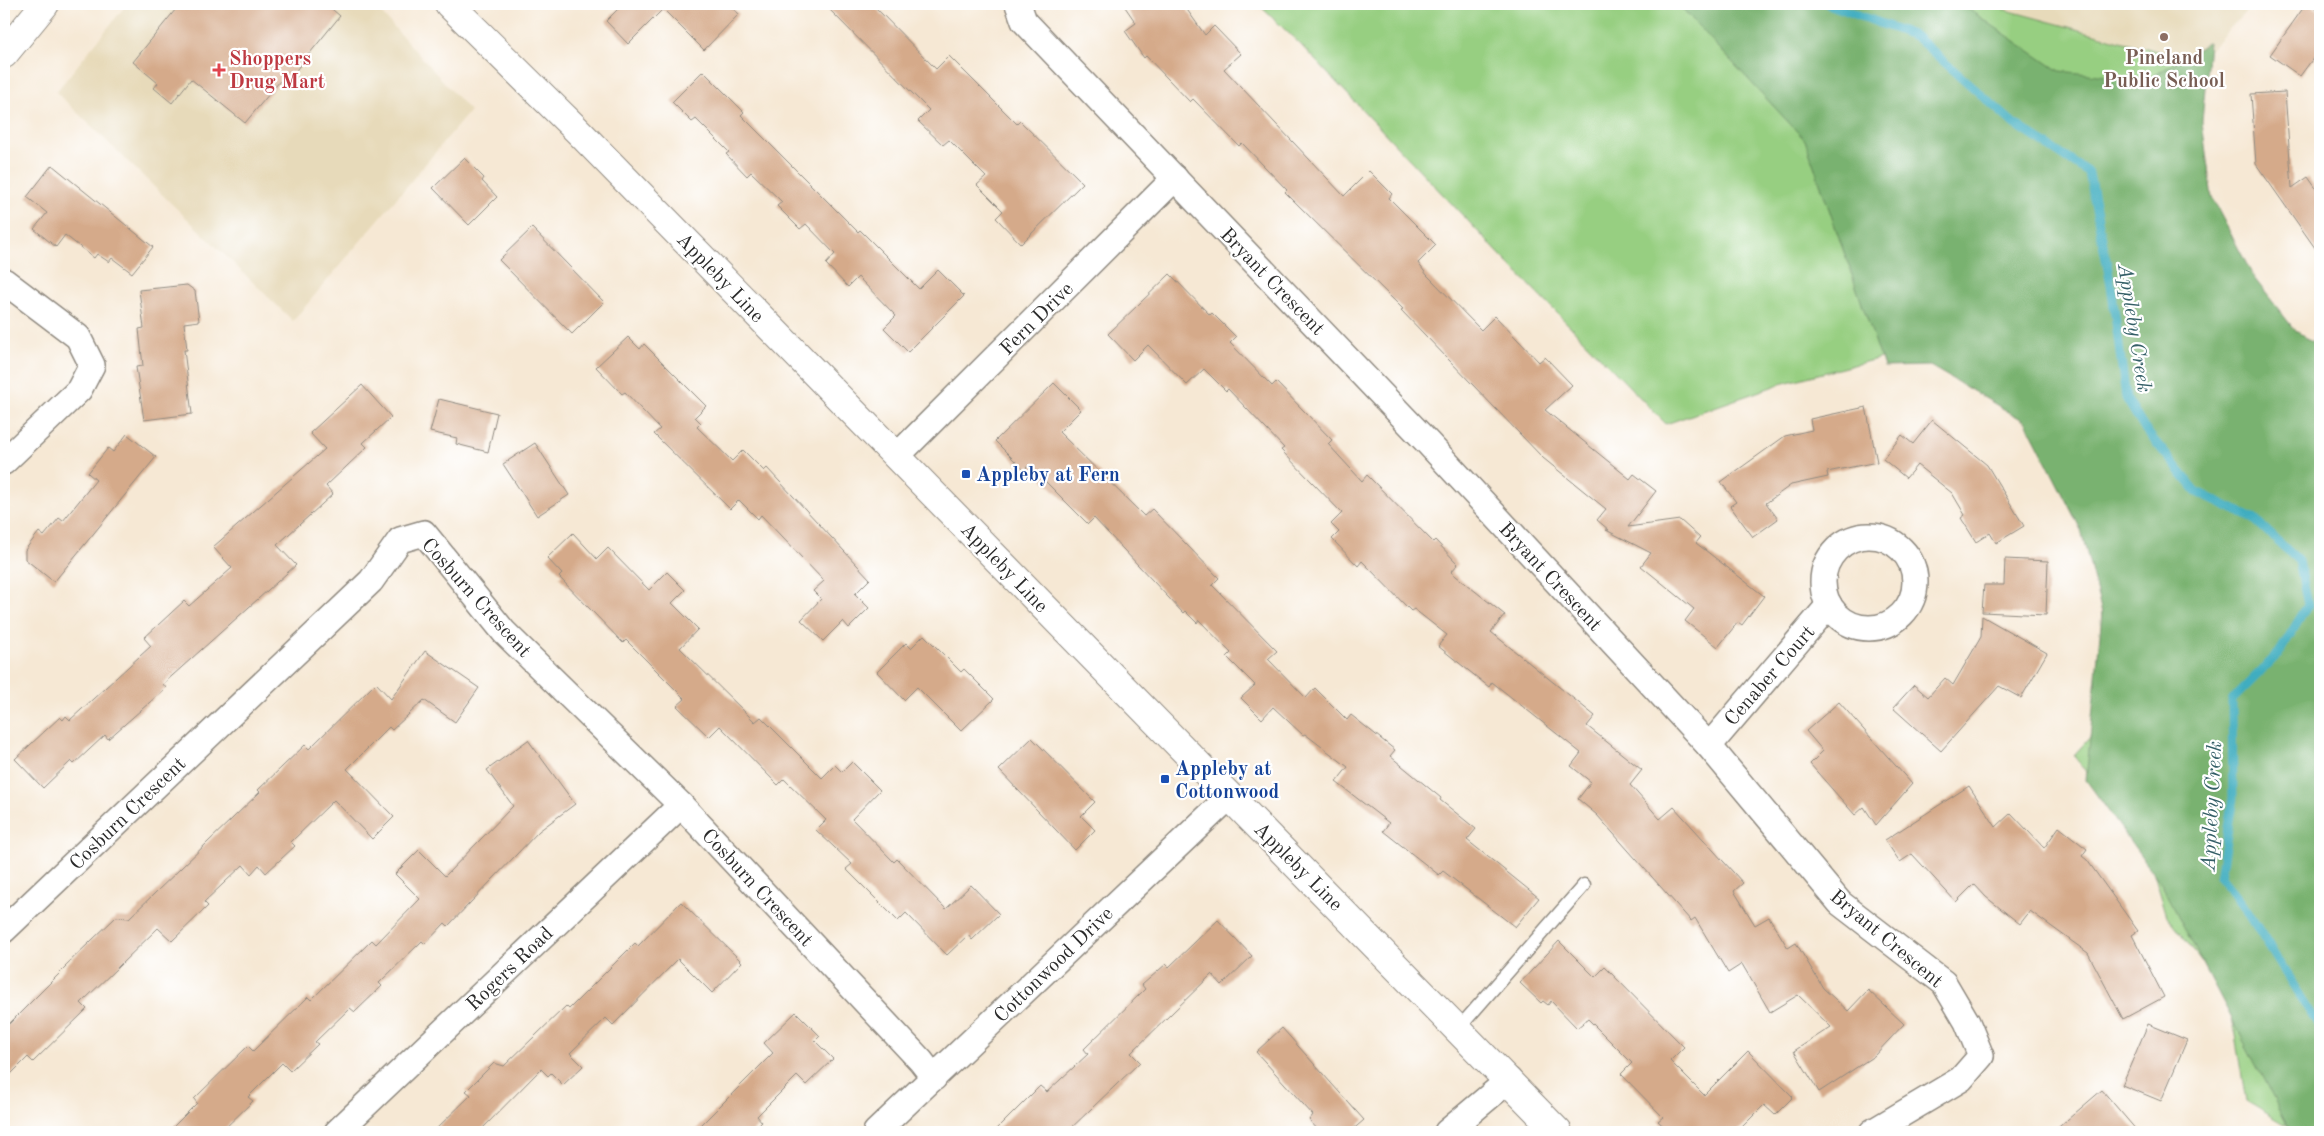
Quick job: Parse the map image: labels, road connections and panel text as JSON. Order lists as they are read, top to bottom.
{
  "streets": {
    "main road": ["Appleby Line"],
    "street": [
      "Bryant Crescent",
      "Fern Drive",
      "Cosburn Crescent",
      "Cenaber Court",
      "Cottonwood Drive",
      "Rogers Road"
    ]
  },
  "crossings": [
    ["Appleby Line", "Fern Drive"],
    ["Appleby Line", "Cottonwood Drive"],
    ["Bryant Crescent", "Fern Drive"],
    ["Bryant Crescent", "Cenaber Court"],
    ["Cosburn Crescent", "Cottonwood Drive"],
    ["Cosburn Crescent", "Rogers Road"]
  ],
  "water": ["Appleby Creek"],
  "places": {
    "other": ["Pineland Public School"],
    "health": ["Shoppers Drug Mart"],
    "transit": ["Appleby at Fern", "Appleby at Cottonwood"]
  }
}
